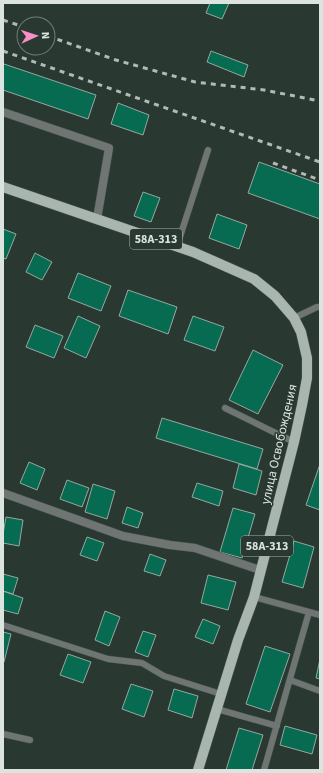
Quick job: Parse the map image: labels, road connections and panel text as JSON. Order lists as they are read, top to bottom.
{
  "streets": {
    "main road": ["58А-313", "улица Освобождения"]
  },
  "north": "right"
}
